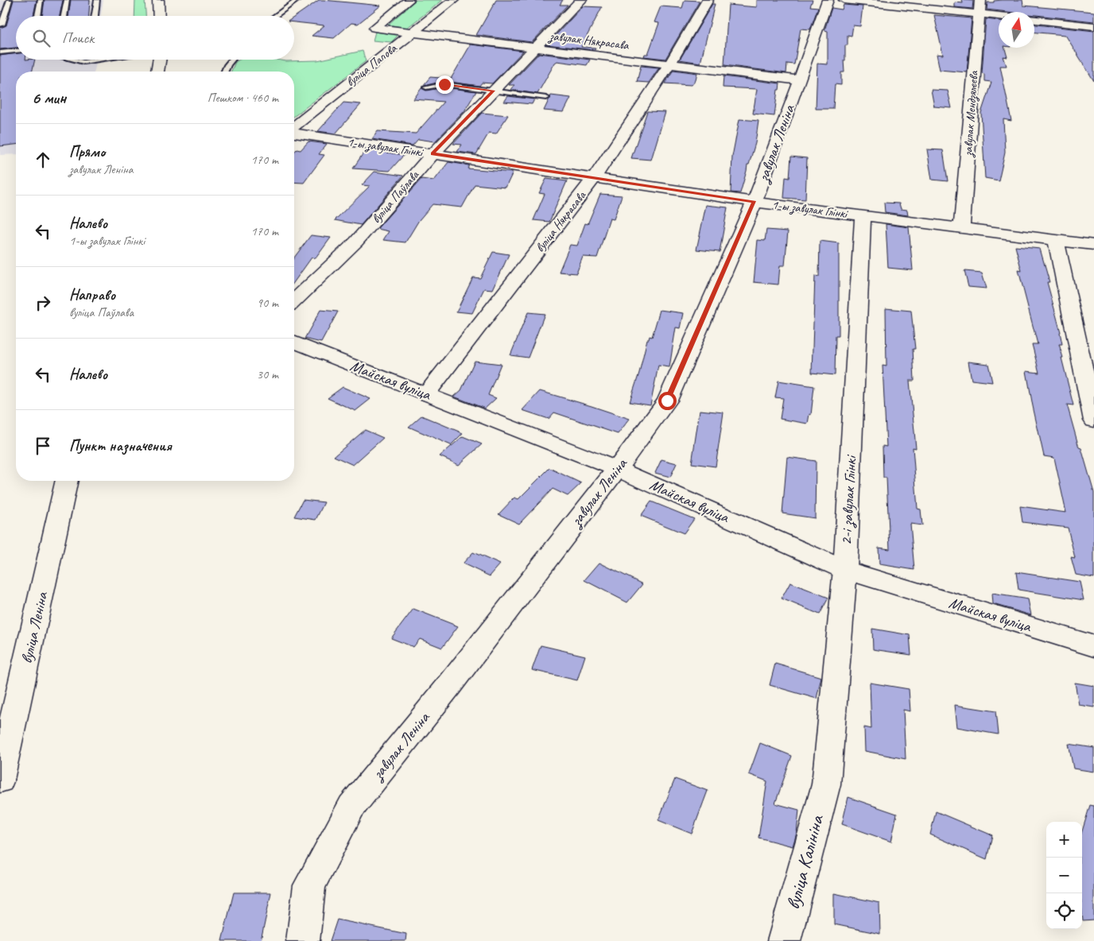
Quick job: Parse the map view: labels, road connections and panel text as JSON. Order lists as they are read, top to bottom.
{
  "streets": {
    "street": [
      "завулак Някрасава",
      "вуліца Папова",
      "завулак Мендзялеева",
      "завулак Леніна",
      "1-ы завулак Глінкі",
      "вуліца Паўлава",
      "вуліца Някрасава",
      "Майская вуліца",
      "2-і завулак Глінкі",
      "вуліца Леніна",
      "вуліца Калініна"
    ]
  },
  "crossings": [
    ["завулак Някрасава", "вуліца Папова"],
    ["завулак Някрасава", "завулак Леніна"],
    ["завулак Някрасава", "вуліца Паўлава"],
    ["завулак Някрасава", "вуліца Някрасава"],
    ["завулак Мендзялеева", "1-ы завулак Глінкі"],
    ["завулак Леніна", "1-ы завулак Глінкі"],
    ["завулак Леніна", "Майская вуліца"],
    ["1-ы завулак Глінкі", "вуліца Паўлава"],
    ["1-ы завулак Глінкі", "вуліца Някрасава"],
    ["1-ы завулак Глінкі", "2-і завулак Глінкі"],
    ["вуліца Някрасава", "Майская вуліца"],
    ["Майская вуліца", "2-і завулак Глінкі"],
    ["2-і завулак Глінкі", "вуліца Калініна"]
  ],
  "north": "top",
  "page": {
    "search": "Поиск",
    "heading": ["6 мин", "Пешком · 460 m"],
    "list": [
      ["Прямо", "завулак Леніна", "170 m"],
      ["Налево", "1-ы завулак Глінкі", "170 m"],
      ["Направо", "вуліца Паўлава", "90 m"],
      ["Налево", "30 m"],
      "Пункт назначения"
    ],
    "map_buttons": ["+", "−"]
  }
}
